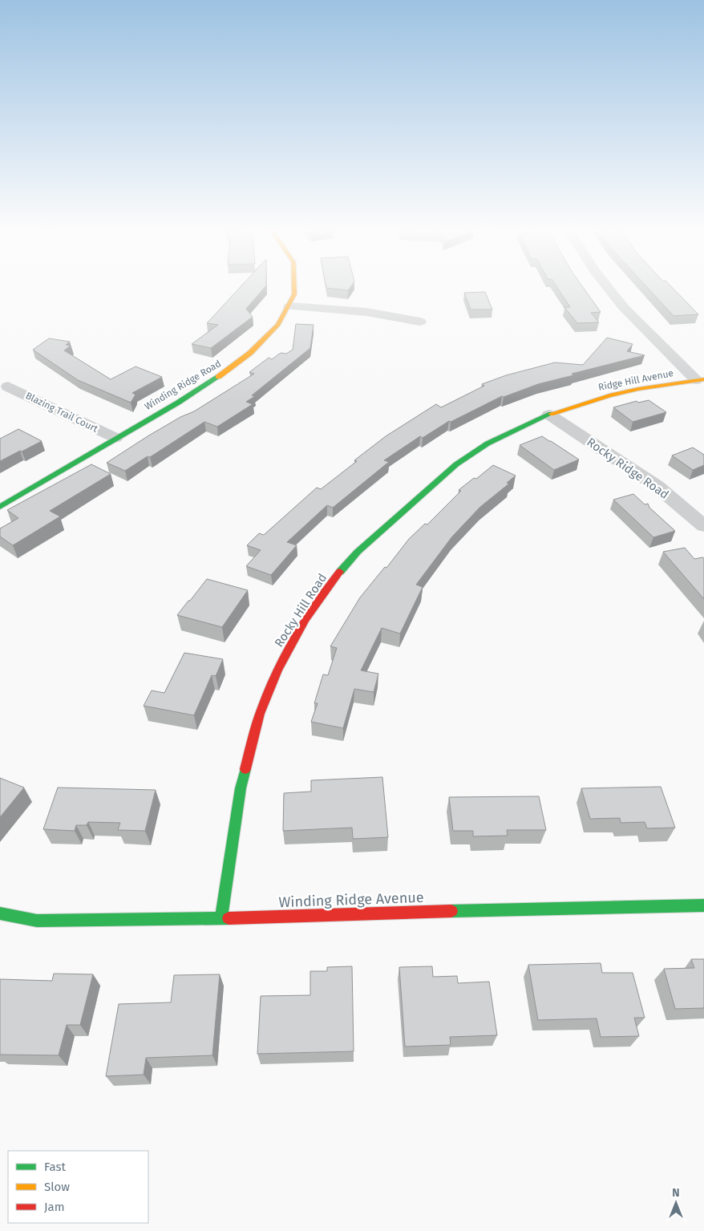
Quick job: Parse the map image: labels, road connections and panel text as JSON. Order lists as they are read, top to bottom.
{
  "streets": {
    "street": [
      "Ridge Hill Avenue",
      "Winding Ridge Road",
      "Blazing Trail Court",
      "Rocky Ridge Road",
      "Rocky Hill Road",
      "Winding Ridge Avenue"
    ]
  },
  "crossings": [
    ["Ridge Hill Avenue", "Rocky Ridge Road"],
    ["Ridge Hill Avenue", "Rocky Hill Road"],
    ["Winding Ridge Road", "Blazing Trail Court"],
    ["Rocky Ridge Road", "Rocky Hill Road"],
    ["Rocky Hill Road", "Winding Ridge Avenue"]
  ],
  "legend": ["Fast", "Slow", "Jam"],
  "north": "top"
}
